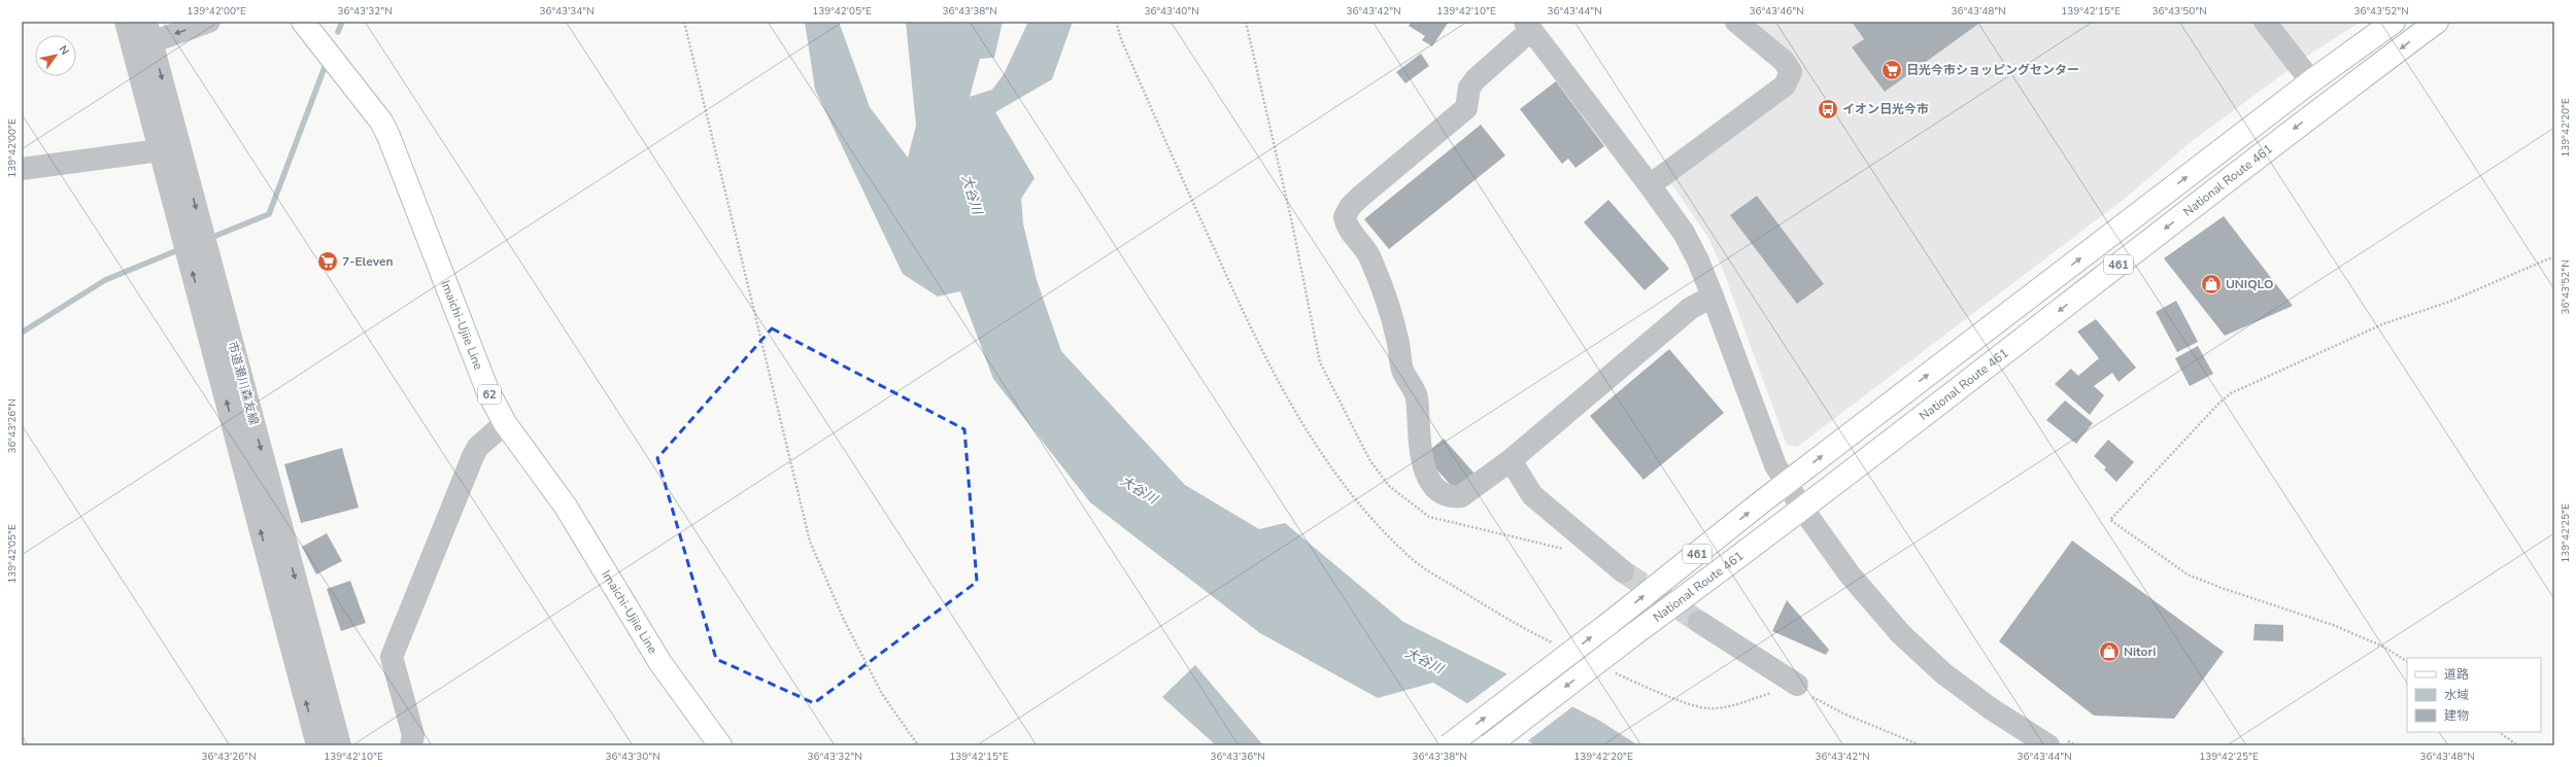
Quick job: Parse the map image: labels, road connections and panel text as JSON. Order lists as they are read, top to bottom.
{
  "streets": {
    "main road": [
      "National Route 461",
      "461",
      "Imaichi-Ujiie Line",
      "62"
    ],
    "street": ["市道瀬川森友線"]
  },
  "water": ["大谷川"],
  "places": {
    "supermarket": ["日光今市ショッピングセンター", "7-Eleven"],
    "bus stop": ["イオン日光今市"],
    "shop": ["UNIQLO", "Nitori"]
  },
  "legend": ["道路", "水域", "建物"],
  "north": "top right",
  "coordinates": [
    "139°42'00\"E",
    "36°43'32\"N",
    "36°43'34\"N",
    "139°42'05\"E",
    "36°43'38\"N",
    "36°43'40\"N",
    "36°43'42\"N",
    "139°42'10\"E",
    "36°43'44\"N",
    "36°43'46\"N",
    "36°43'48\"N",
    "139°42'15\"E",
    "36°43'50\"N",
    "36°43'52\"N",
    "139°42'20\"E",
    "36°43'26\"N",
    "139°42'25\"E",
    "36°43'30\"N",
    "36°43'36\"N"
  ]
}
